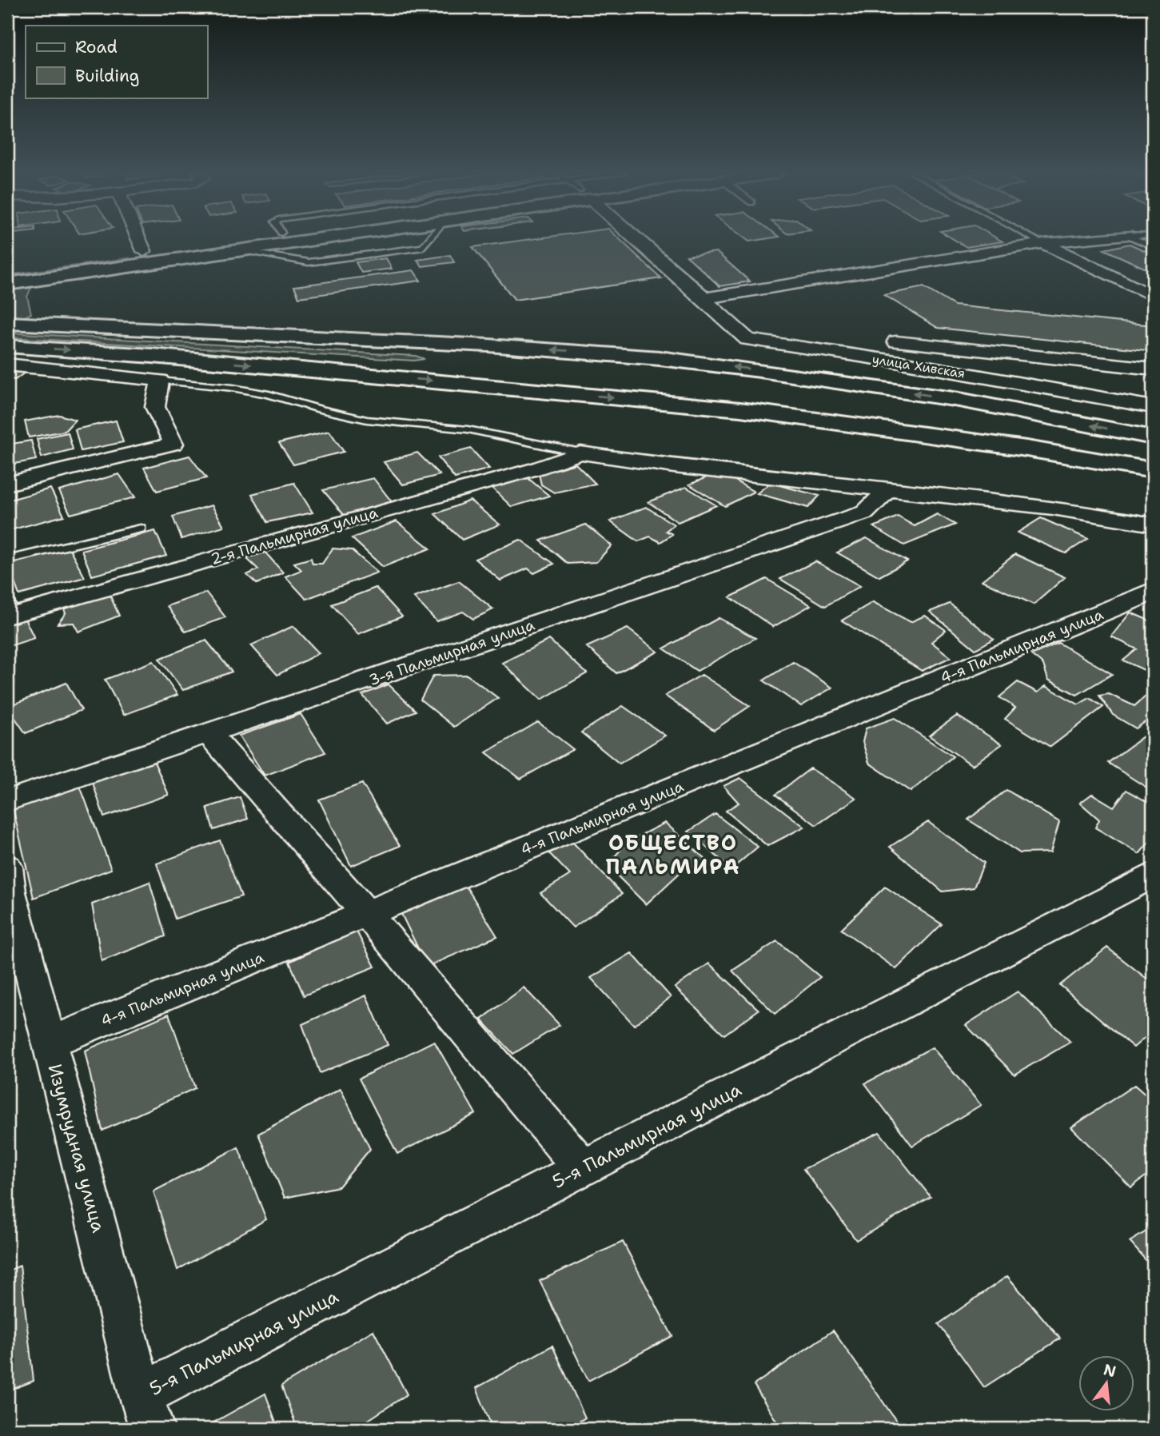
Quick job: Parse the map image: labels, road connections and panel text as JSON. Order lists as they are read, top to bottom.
{
  "streets": {
    "street": [
      "улица Хивская",
      "2-я Пальмирная улица",
      "4-я Пальмирная улица",
      "3-я Пальмирная улица",
      "5-я Пальмирная улица",
      "Изумрудная улица"
    ]
  },
  "crossings": [
    ["4-я Пальмирная улица", "Изумрудная улица"],
    ["5-я Пальмирная улица", "Изумрудная улица"]
  ],
  "districts": ["ОБЩЕСТВО ПАЛЬМИРА"],
  "legend": ["Road", "Building"],
  "north": "top"
}
